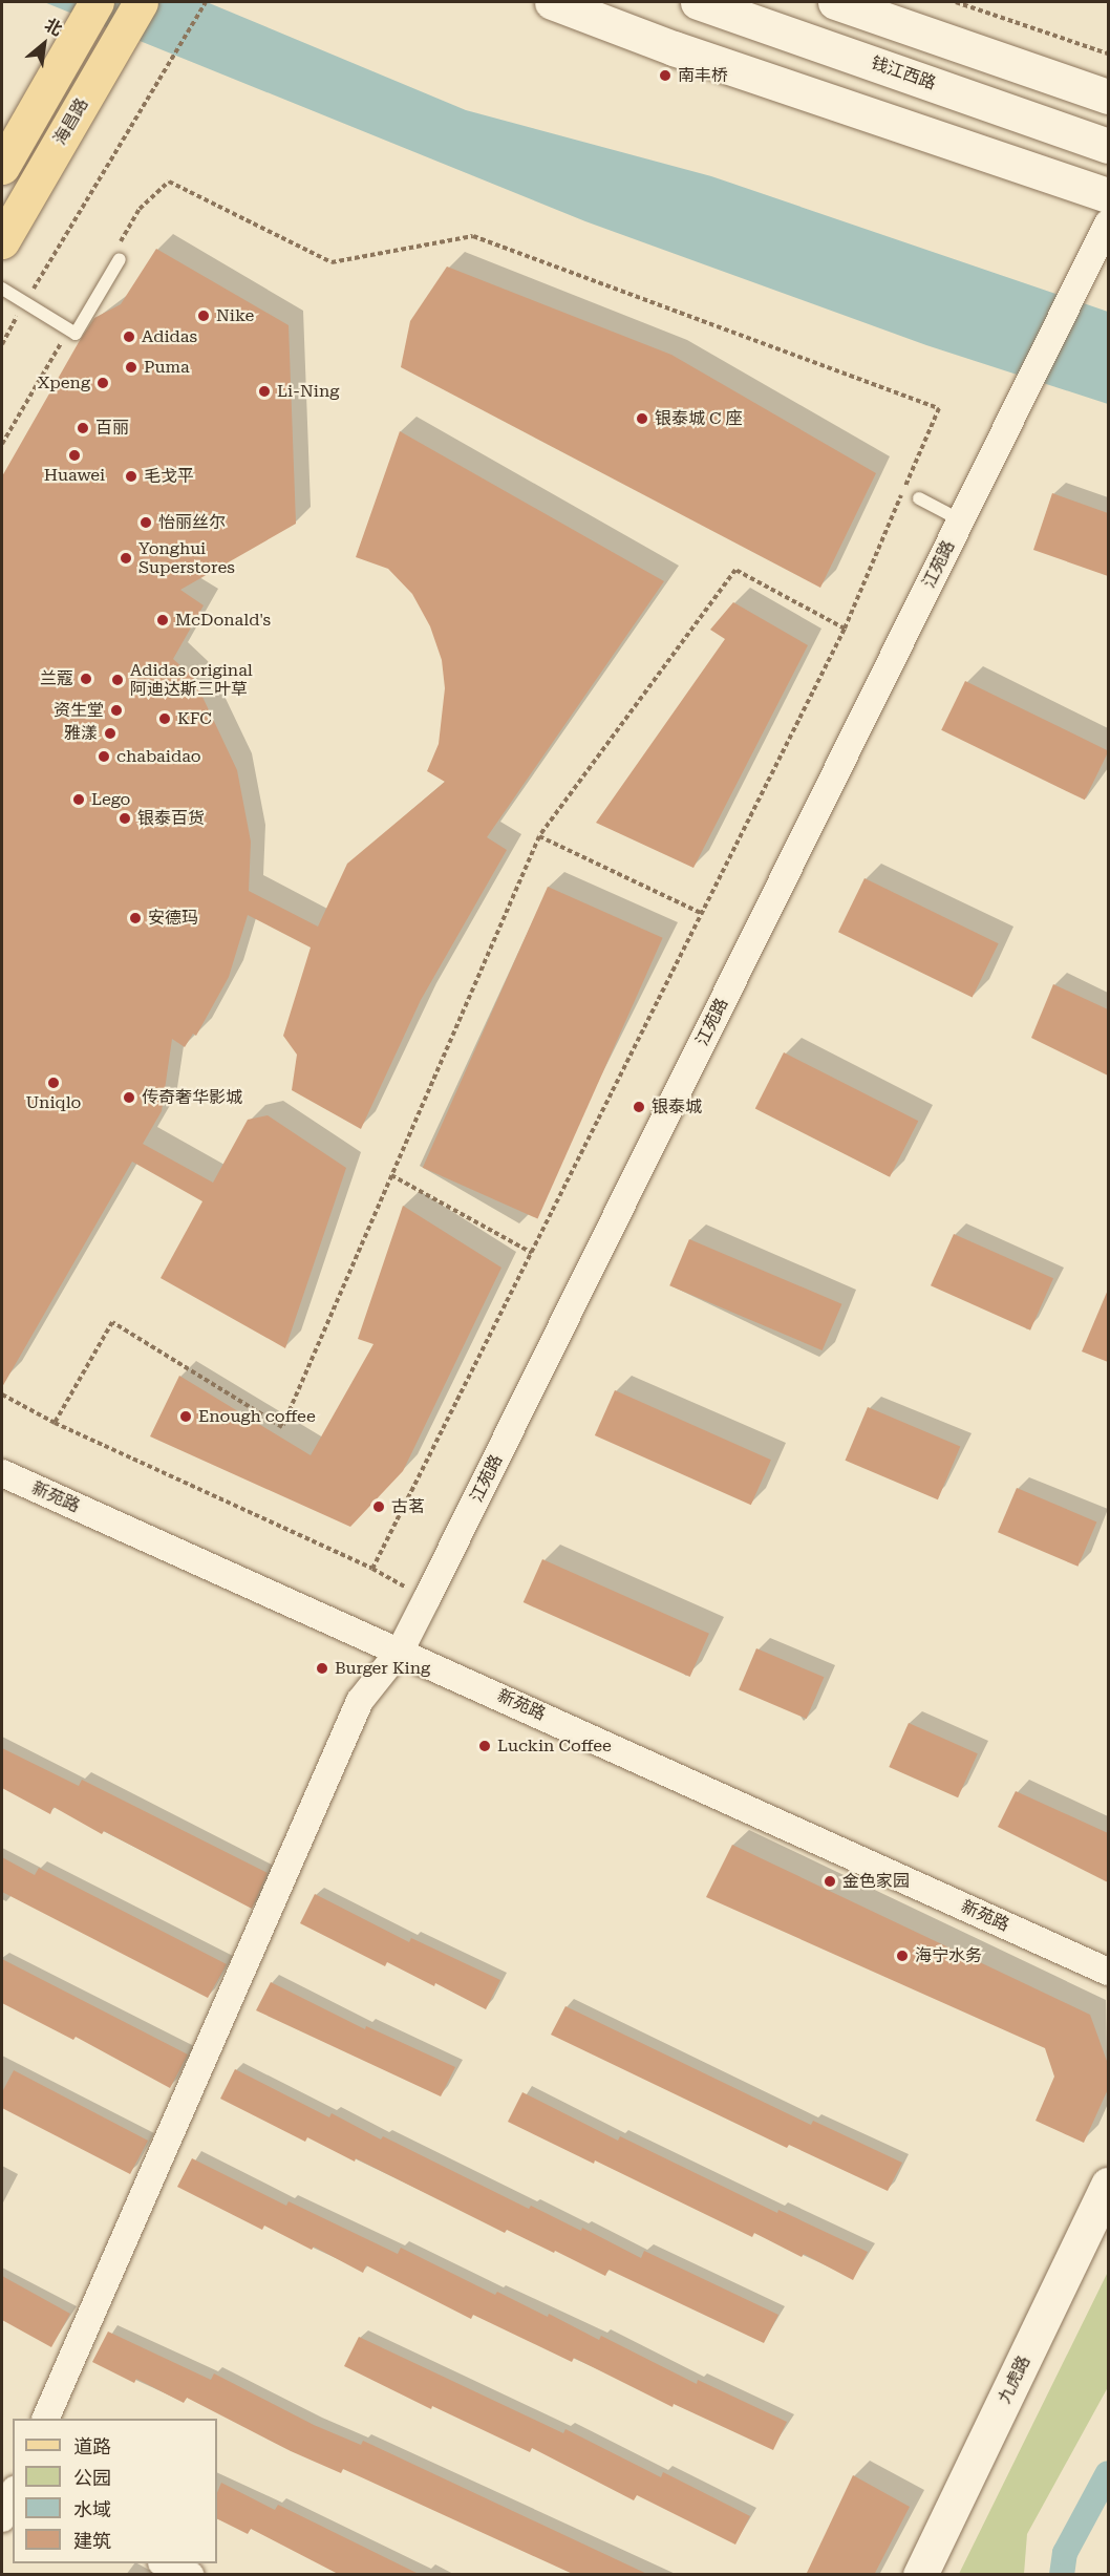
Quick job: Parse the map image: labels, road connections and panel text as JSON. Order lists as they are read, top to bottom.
{
  "streets": {
    "main road": ["钱江西路", "海昌路", "九虎路"],
    "street": ["江苑路", "新苑路"]
  },
  "crossings": [
    ["江苑路", "新苑路"]
  ],
  "places": [
    "南丰桥",
    "Nike",
    "Adidas",
    "Puma",
    "Xpeng",
    "Li-Ning",
    "银泰城 C 座",
    "百丽",
    "Huawei",
    "毛戈平",
    "怡丽丝尔",
    "Yonghui Superstores",
    "McDonald's",
    "兰蔻",
    "Adidas original 阿迪达斯三叶草",
    "资生堂",
    "KFC",
    "雅漾",
    "chabaidao",
    "Lego",
    "银泰百货",
    "安德玛",
    "Uniqlo",
    "传奇奢华影城",
    "银泰城",
    "Enough coffee",
    "古茗",
    "Burger King",
    "Luckin Coffee",
    "金色家园",
    "海宁水务"
  ],
  "legend": [
    "道路",
    "公园",
    "水域",
    "建筑"
  ],
  "north": "top right"
}
